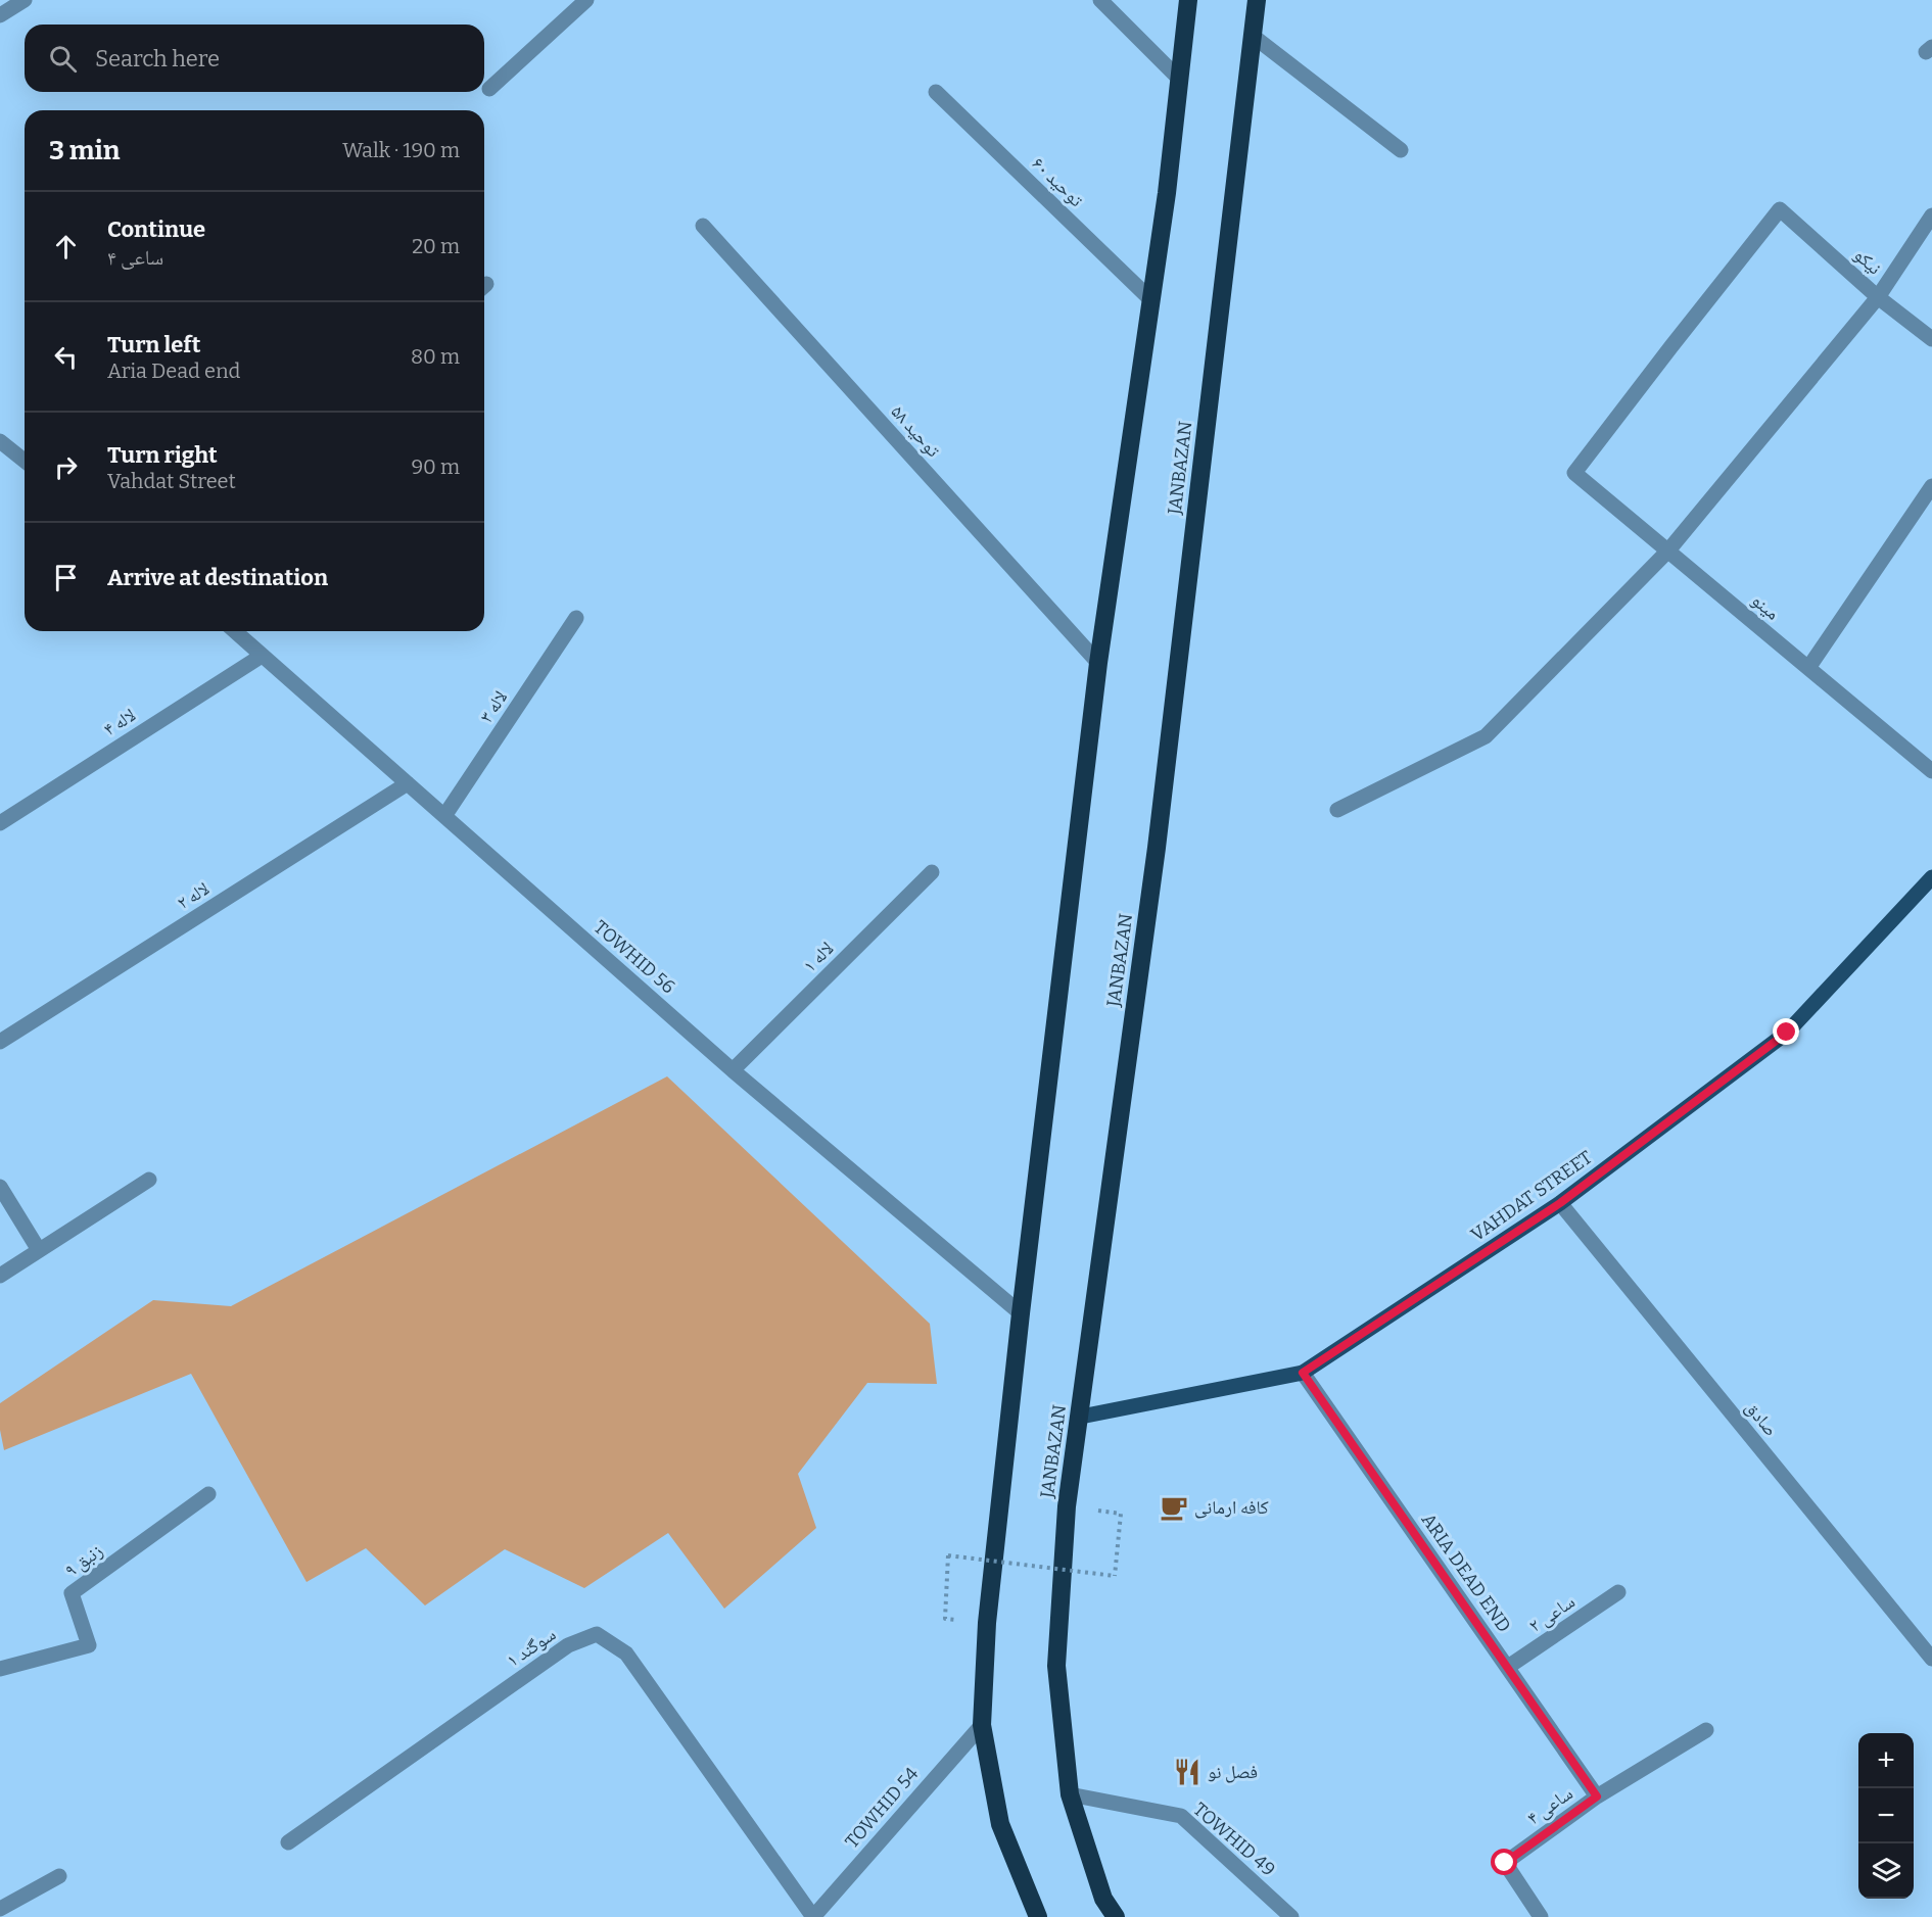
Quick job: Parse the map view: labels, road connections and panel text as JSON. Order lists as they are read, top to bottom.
{
  "streets": {
    "highway": ["JANBAZAN"],
    "main road": ["VAHDAT STREET"],
    "street": [
      "توحید ۶۰",
      "نیکو",
      "توحید ۵۸",
      "مینو",
      "لاله ۳",
      "لاله ۴",
      "لاله ۲",
      "TOWHID 56",
      "لاله ۱",
      "صادق",
      "زنبق ۹",
      "ARIA DEAD END",
      "ساعی ۲",
      "سوگند ۱",
      "ساعی ۴",
      "TOWHID 54",
      "TOWHID 49"
    ]
  },
  "crossings": [
    ["نیکو", "مینو"],
    ["JANBAZAN", "VAHDAT STREET"],
    ["JANBAZAN", "TOWHID 49"],
    ["لاله ۳", "TOWHID 56"],
    ["لاله ۴", "TOWHID 56"],
    ["لاله ۲", "TOWHID 56"],
    ["TOWHID 56", "لاله ۱"],
    ["VAHDAT STREET", "صادق"],
    ["VAHDAT STREET", "ARIA DEAD END"],
    ["ARIA DEAD END", "ساعی ۲"],
    ["ARIA DEAD END", "ساعی ۴"],
    ["سوگند ۱", "TOWHID 54"]
  ],
  "places": {
    "cafe": ["کافه ارمانی"],
    "restaurant": ["فصل نو"]
  },
  "page": {
    "search": "Search here",
    "heading": ["3 min", "Walk · 190 m"],
    "list": [
      ["Continue", "ساعی ۴", "20 m"],
      ["Turn left", "Aria Dead end", "80 m"],
      ["Turn right", "Vahdat Street", "90 m"],
      "Arrive at destination"
    ],
    "map_buttons": ["+", "−"]
  }
}
